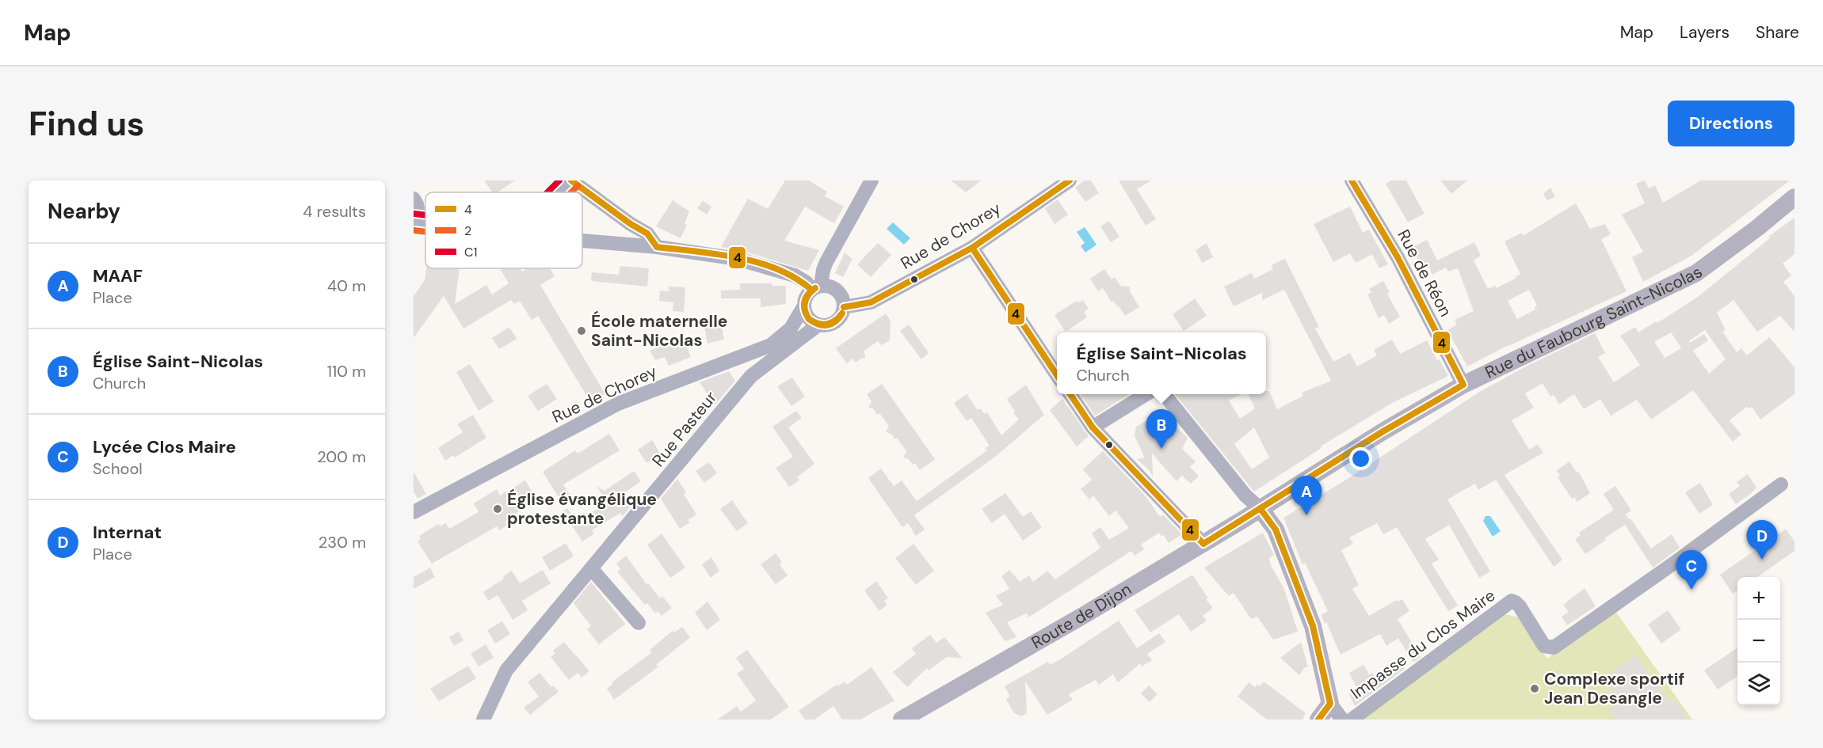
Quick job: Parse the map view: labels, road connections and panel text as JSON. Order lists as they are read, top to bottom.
{
  "streets": {
    "main road": ["Rue du Faubourg Saint-Nicolas", "Route de Dijon"],
    "street": [
      "Rue de Chorey",
      "Rue de Réon",
      "Rue Pasteur",
      "Impasse du Clos Maire"
    ]
  },
  "crossings": [
    ["Rue de Chorey", "Rue Pasteur"],
    ["Rue de Réon", "Rue du Faubourg Saint-Nicolas"],
    ["Rue du Faubourg Saint-Nicolas", "Route de Dijon"]
  ],
  "places": ["École maternelle Saint-Nicolas", "Église évangélique protestante", "Complexe sportif Jean Desangle"],
  "lines": ["transit line 4", "transit line C1", "transit line 2"],
  "legend": ["4", "2", "C1"],
  "page": {
    "header": "Map",
    "nav": ["Map", "Layers", "Share"],
    "buttons": "Directions",
    "title": "Find us",
    "heading": ["Nearby", "4 results"],
    "list": [
      {
        "mark": "A",
        "name": "MAAF",
        "note": "Place",
        "value": "40 m"
      },
      {
        "mark": "B",
        "name": "Église Saint-Nicolas",
        "note": "Church",
        "value": "110 m"
      },
      {
        "mark": "C",
        "name": "Lycée Clos Maire",
        "note": "School",
        "value": "200 m"
      },
      {
        "mark": "D",
        "name": "Internat",
        "note": "Place",
        "value": "230 m"
      }
    ],
    "popup": ["Église Saint-Nicolas", "Church"],
    "pins": [
      "B",
      "A",
      "D",
      "C"
    ],
    "map_buttons": ["+", "−"]
  }
}
